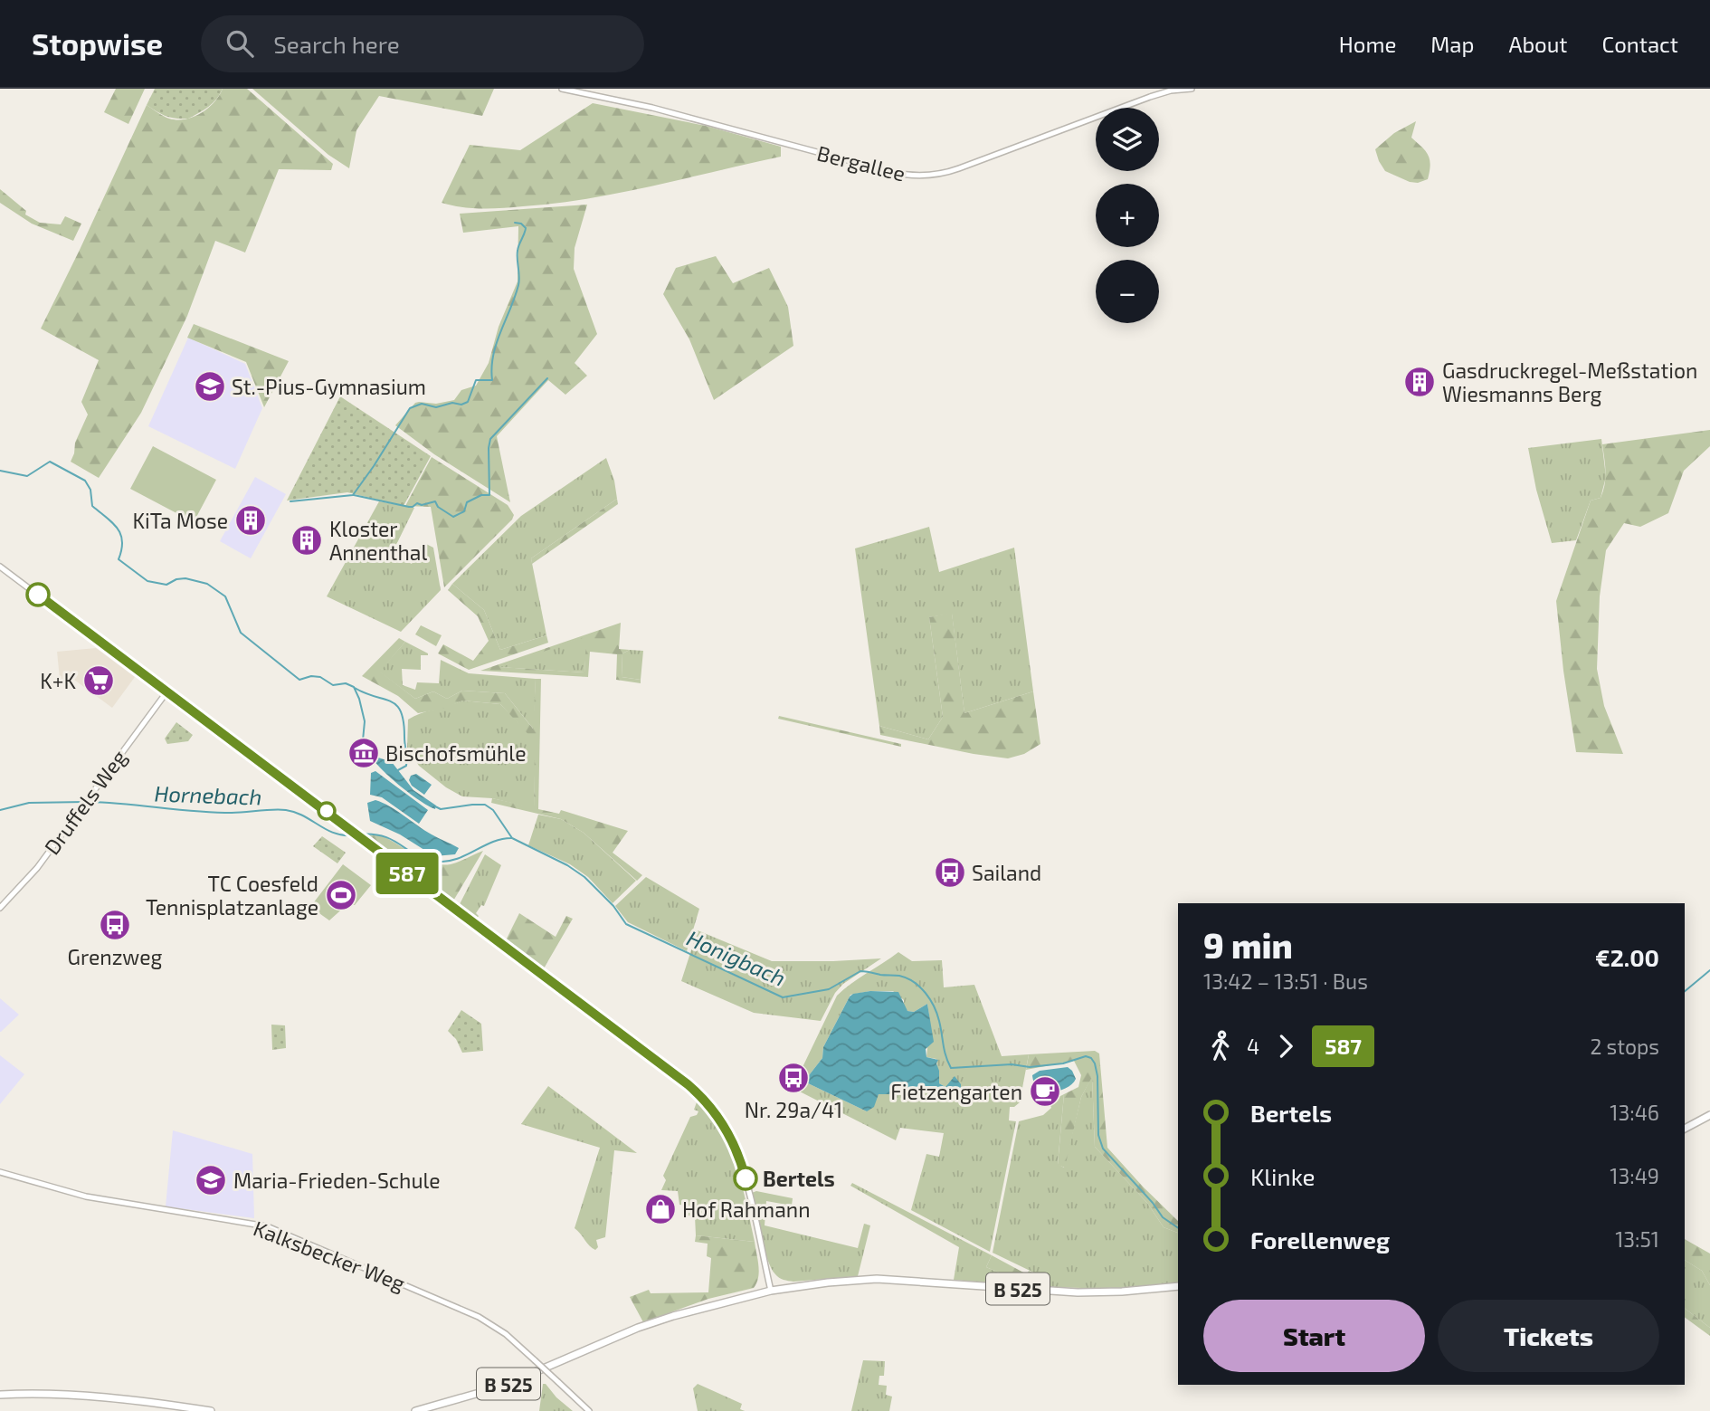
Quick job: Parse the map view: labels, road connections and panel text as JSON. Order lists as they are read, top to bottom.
{
  "streets": {
    "main road": ["B 525"],
    "street": ["Bergallee", "Druffels Weg", "Kalksbecker Weg"]
  },
  "water": ["Hornebach", "Honigbach"],
  "places": {
    "building": ["Gasdruckregel-Meßstation Wiesmanns Berg", "KiTa Mose", "Kloster Annenthal"],
    "school or university": ["St.-Pius-Gymnasium", "Maria-Frieden-Schule"],
    "supermarket": ["K+K"],
    "museum": ["Bischofsmühle"],
    "bus stop": ["Sailand", "Grenzweg", "Nr. 29a/41"],
    "sports": ["TC Coesfeld Tennisplatzanlage"],
    "cafe": ["Fietzengarten"],
    "other": ["Bertels"],
    "shop": ["Hof Rahmann"]
  },
  "lines": ["bus line 587"],
  "page": {
    "header": "Stopwise",
    "search": "Search here",
    "nav": [
      "Home",
      "Map",
      "About",
      "Contact"
    ],
    "on_map": "587",
    "map_buttons": ["+", "−"],
    "heading": ["9 min", "13:42 – 13:51 · Bus", "€2.00"],
    "legs": ["4", "587", "2 stops"],
    "list": [
      {
        "name": "Bertels",
        "value": "13:46"
      },
      {
        "name": "Klinke",
        "value": "13:49"
      },
      {
        "name": "Forellenweg",
        "value": "13:51"
      }
    ],
    "buttons": ["Start", "Tickets"]
  }
}
